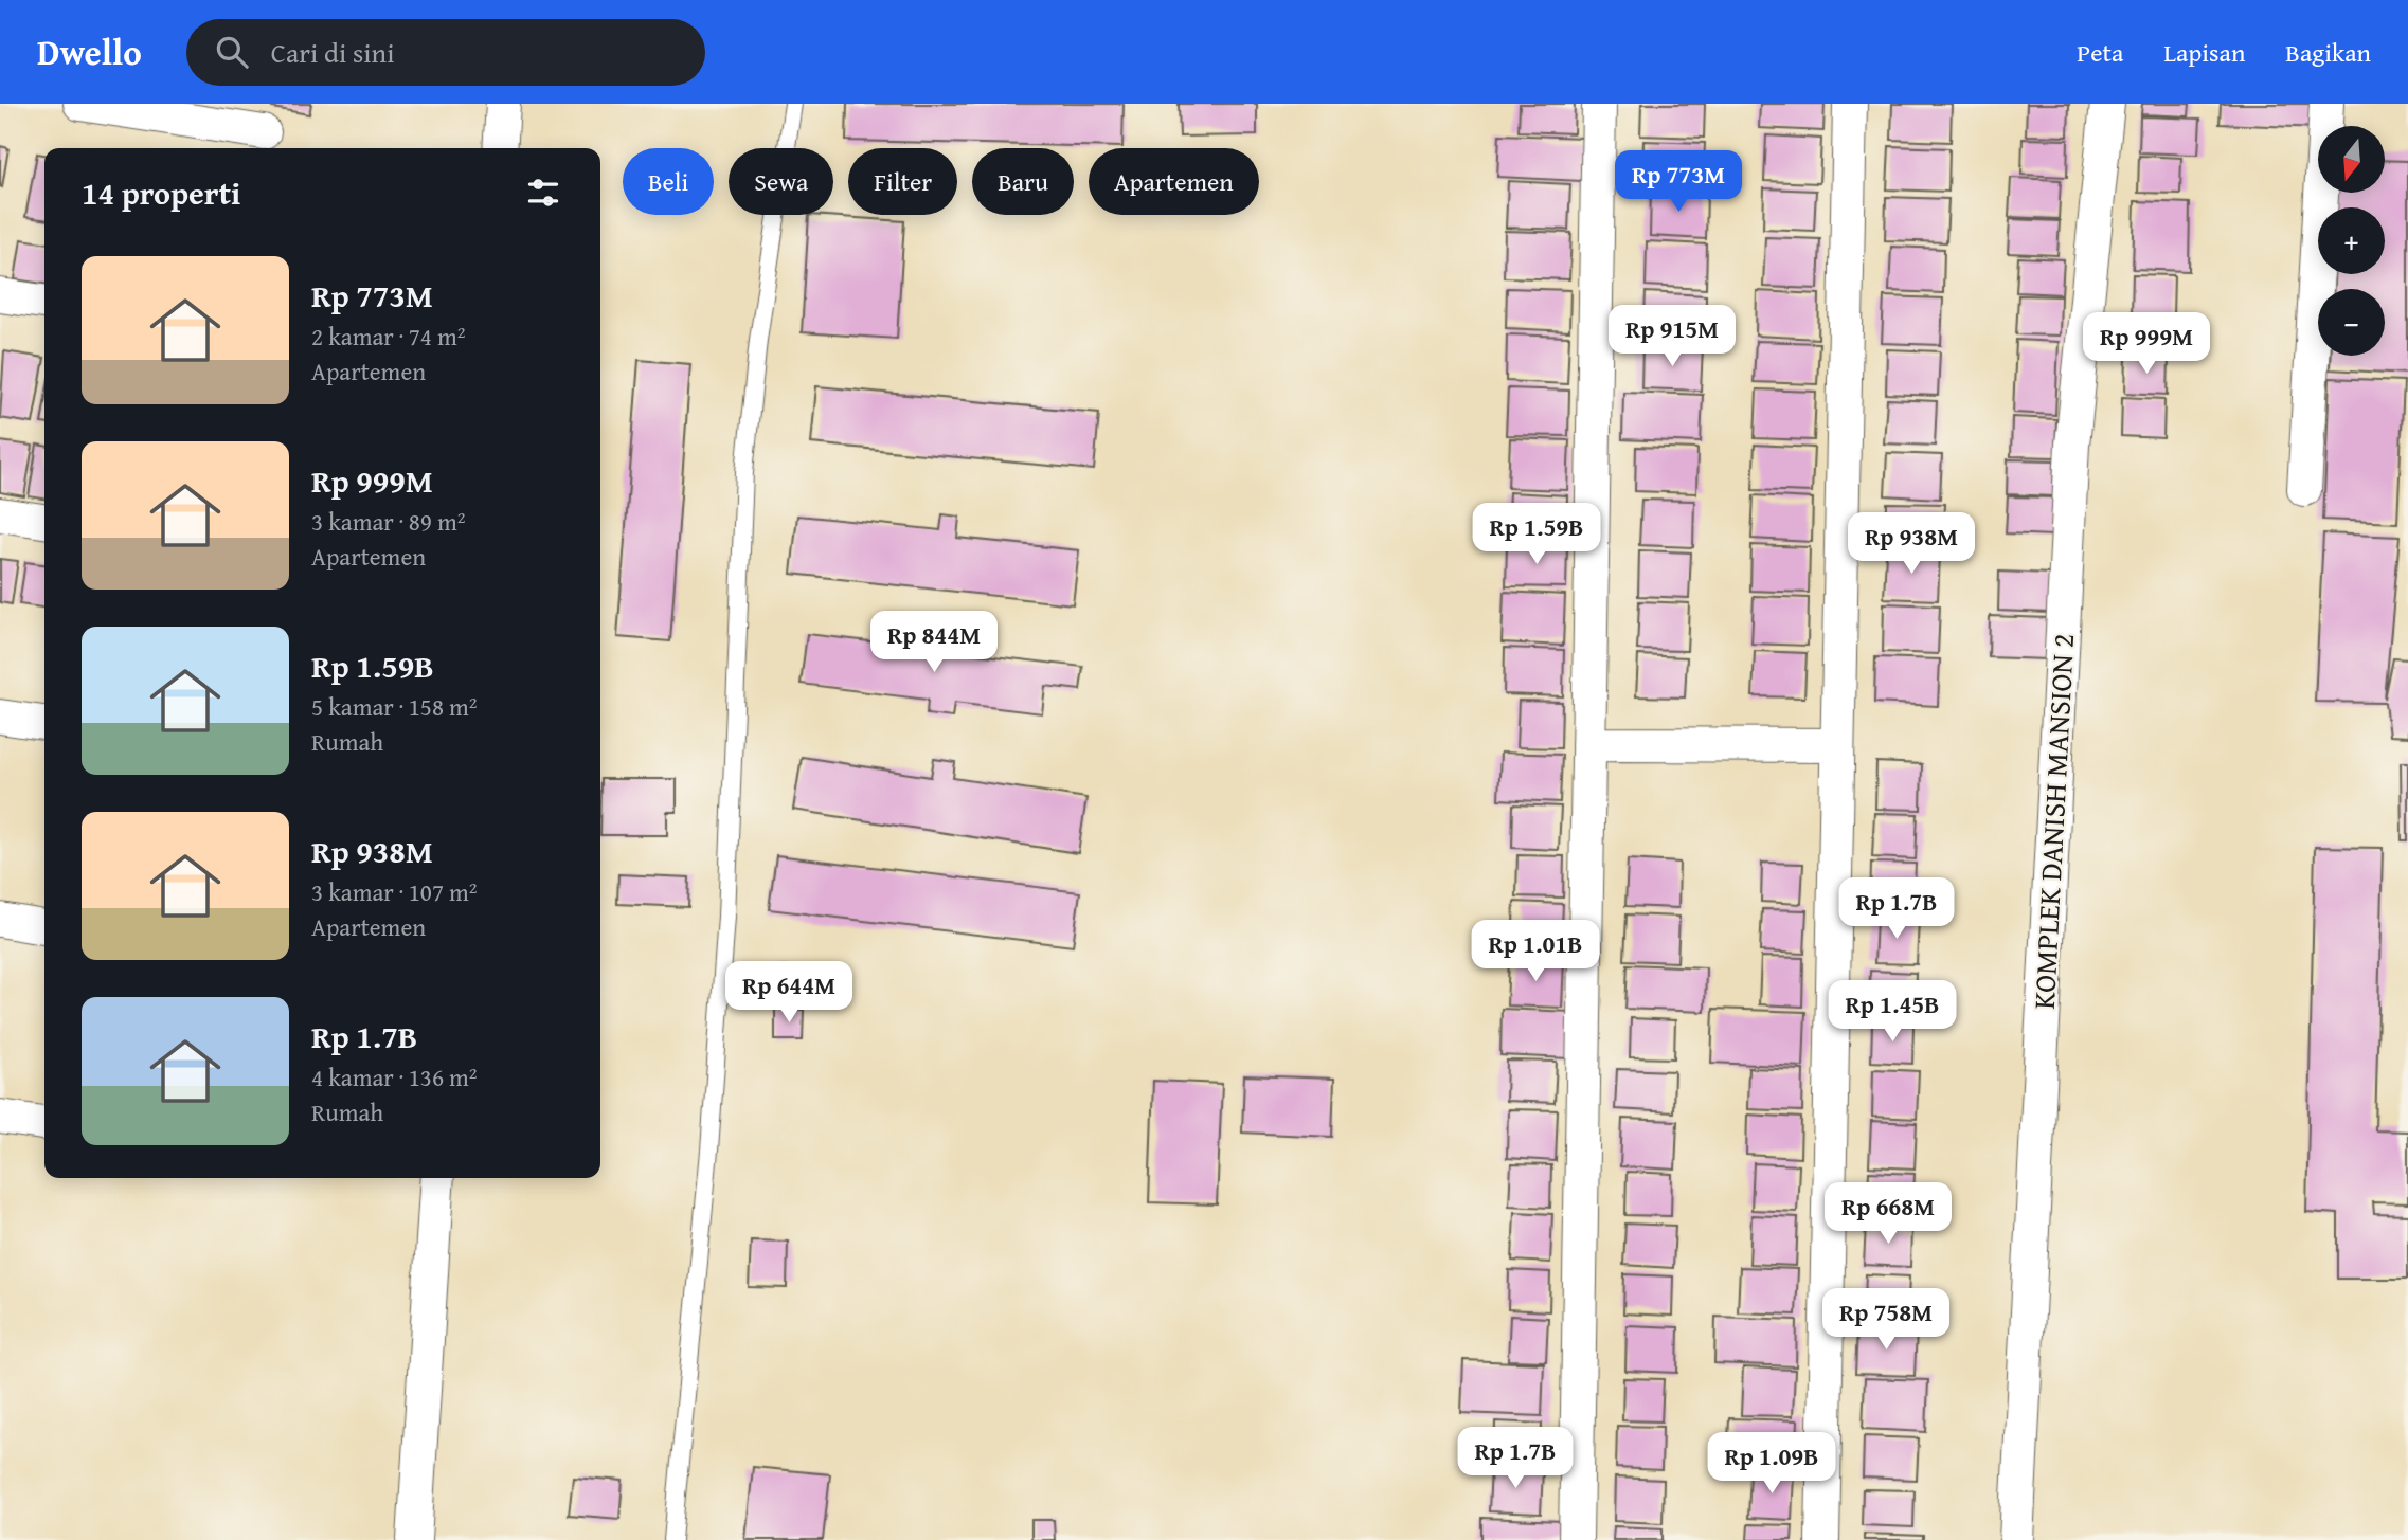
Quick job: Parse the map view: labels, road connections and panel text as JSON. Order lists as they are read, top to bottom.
{
  "streets": {
    "street": ["KOMPLEK DANISH MANSION 2"]
  },
  "north": "bottom",
  "page": {
    "header": "Dwello",
    "search": "Cari di sini",
    "nav": ["Peta", "Lapisan", "Bagikan"],
    "map_buttons": ["+", "−"],
    "chip": [
      "Beli",
      "Sewa",
      "Filter",
      "Baru",
      "Apartemen"
    ],
    "heading": "14 properti",
    "price": [
      "Rp 773M",
      "Rp 915M",
      "Rp 999M",
      "Rp 1.59B",
      "Rp 938M",
      "Rp 844M",
      "Rp 1.7B",
      "Rp 1.01B",
      "Rp 644M",
      "Rp 1.45B",
      "Rp 668M",
      "Rp 758M",
      "Rp 1.7B",
      "Rp 1.09B"
    ],
    "list": [
      {
        "name": "Rp 773M",
        "note": "2 kamar · 74 m² · Apartemen"
      },
      {
        "name": "Rp 999M",
        "note": "3 kamar · 89 m² · Apartemen"
      },
      {
        "name": "Rp 1.59B",
        "note": "5 kamar · 158 m² · Rumah"
      },
      {
        "name": "Rp 938M",
        "note": "3 kamar · 107 m² · Apartemen"
      },
      {
        "name": "Rp 1.7B",
        "note": "4 kamar · 136 m² · Rumah"
      }
    ]
  }
}
